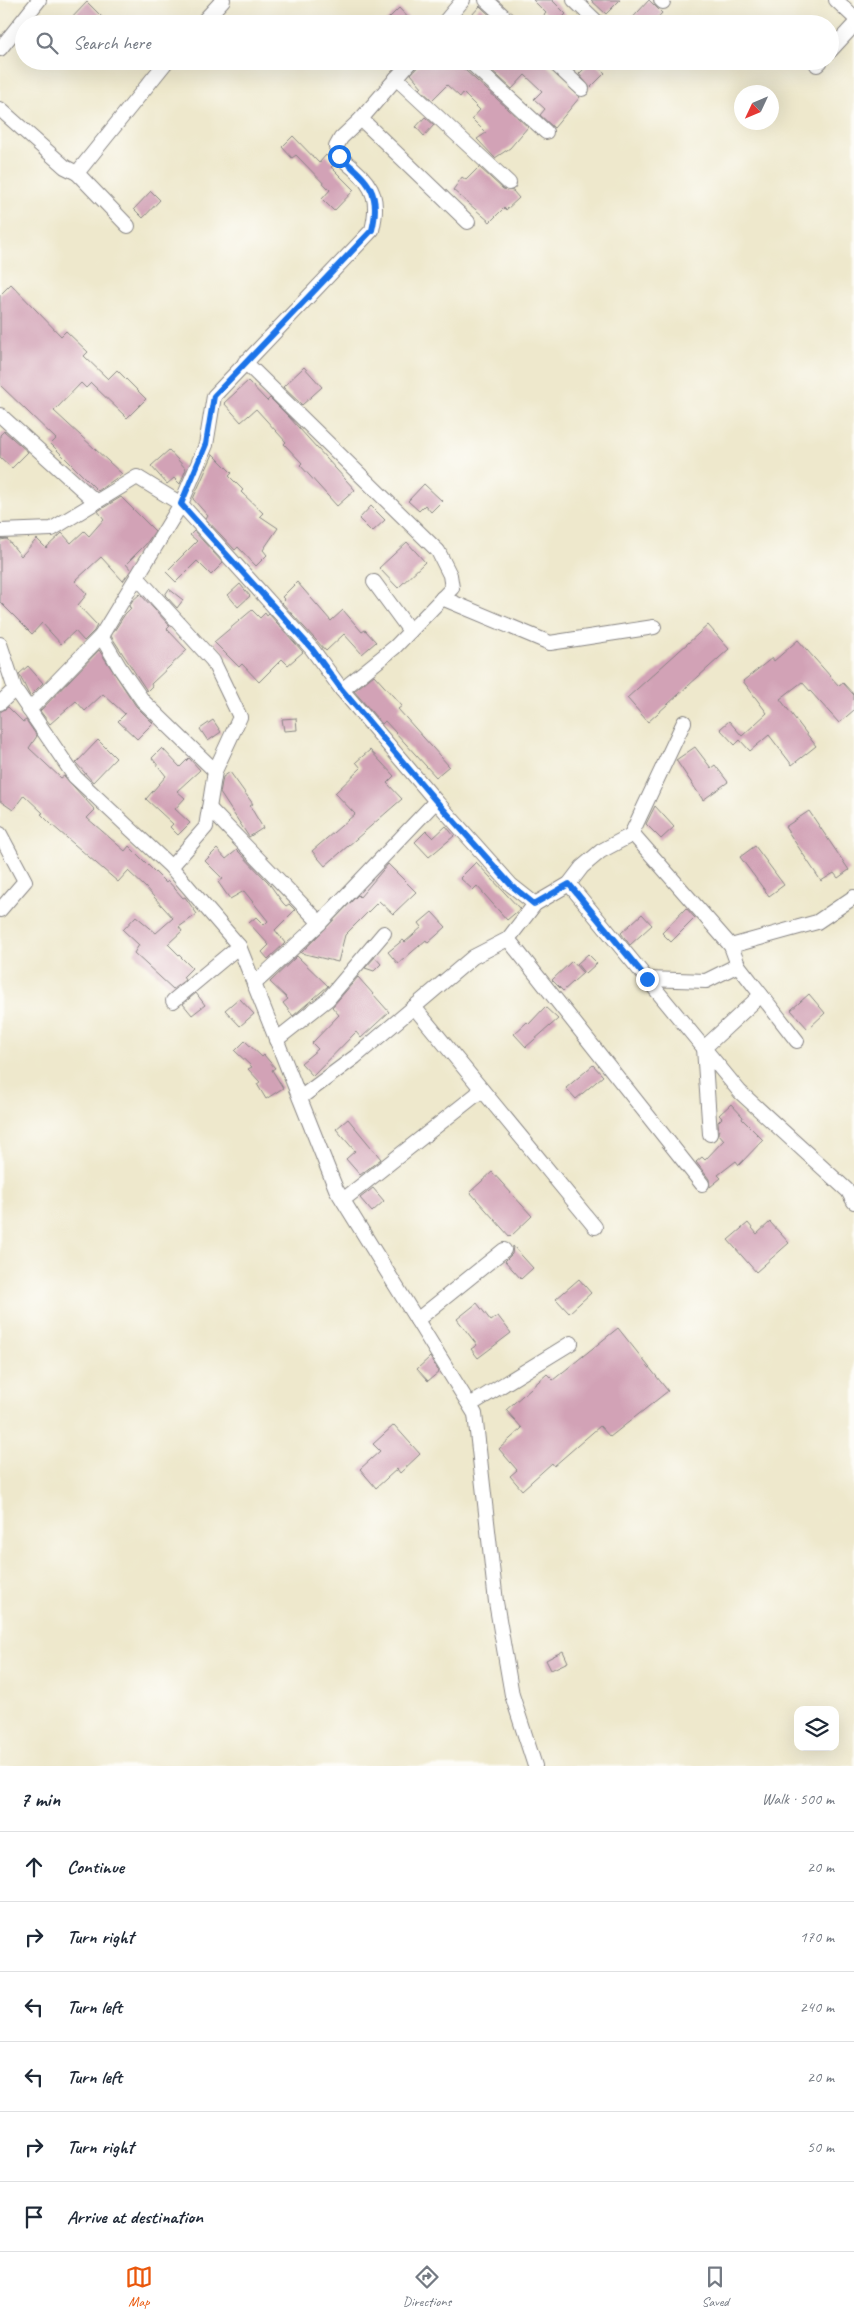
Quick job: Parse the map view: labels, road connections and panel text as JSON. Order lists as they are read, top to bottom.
{
  "north": "bottom left",
  "page": {
    "search": "Search here",
    "heading": ["7 min", "Walk · 500 m"],
    "list": [
      ["Continue", "20 m"],
      ["Turn right", "170 m"],
      ["Turn left", "240 m"],
      ["Turn left", "20 m"],
      ["Turn right", "50 m"],
      "Arrive at destination"
    ],
    "nav": ["Map", "Directions", "Saved"]
  }
}
